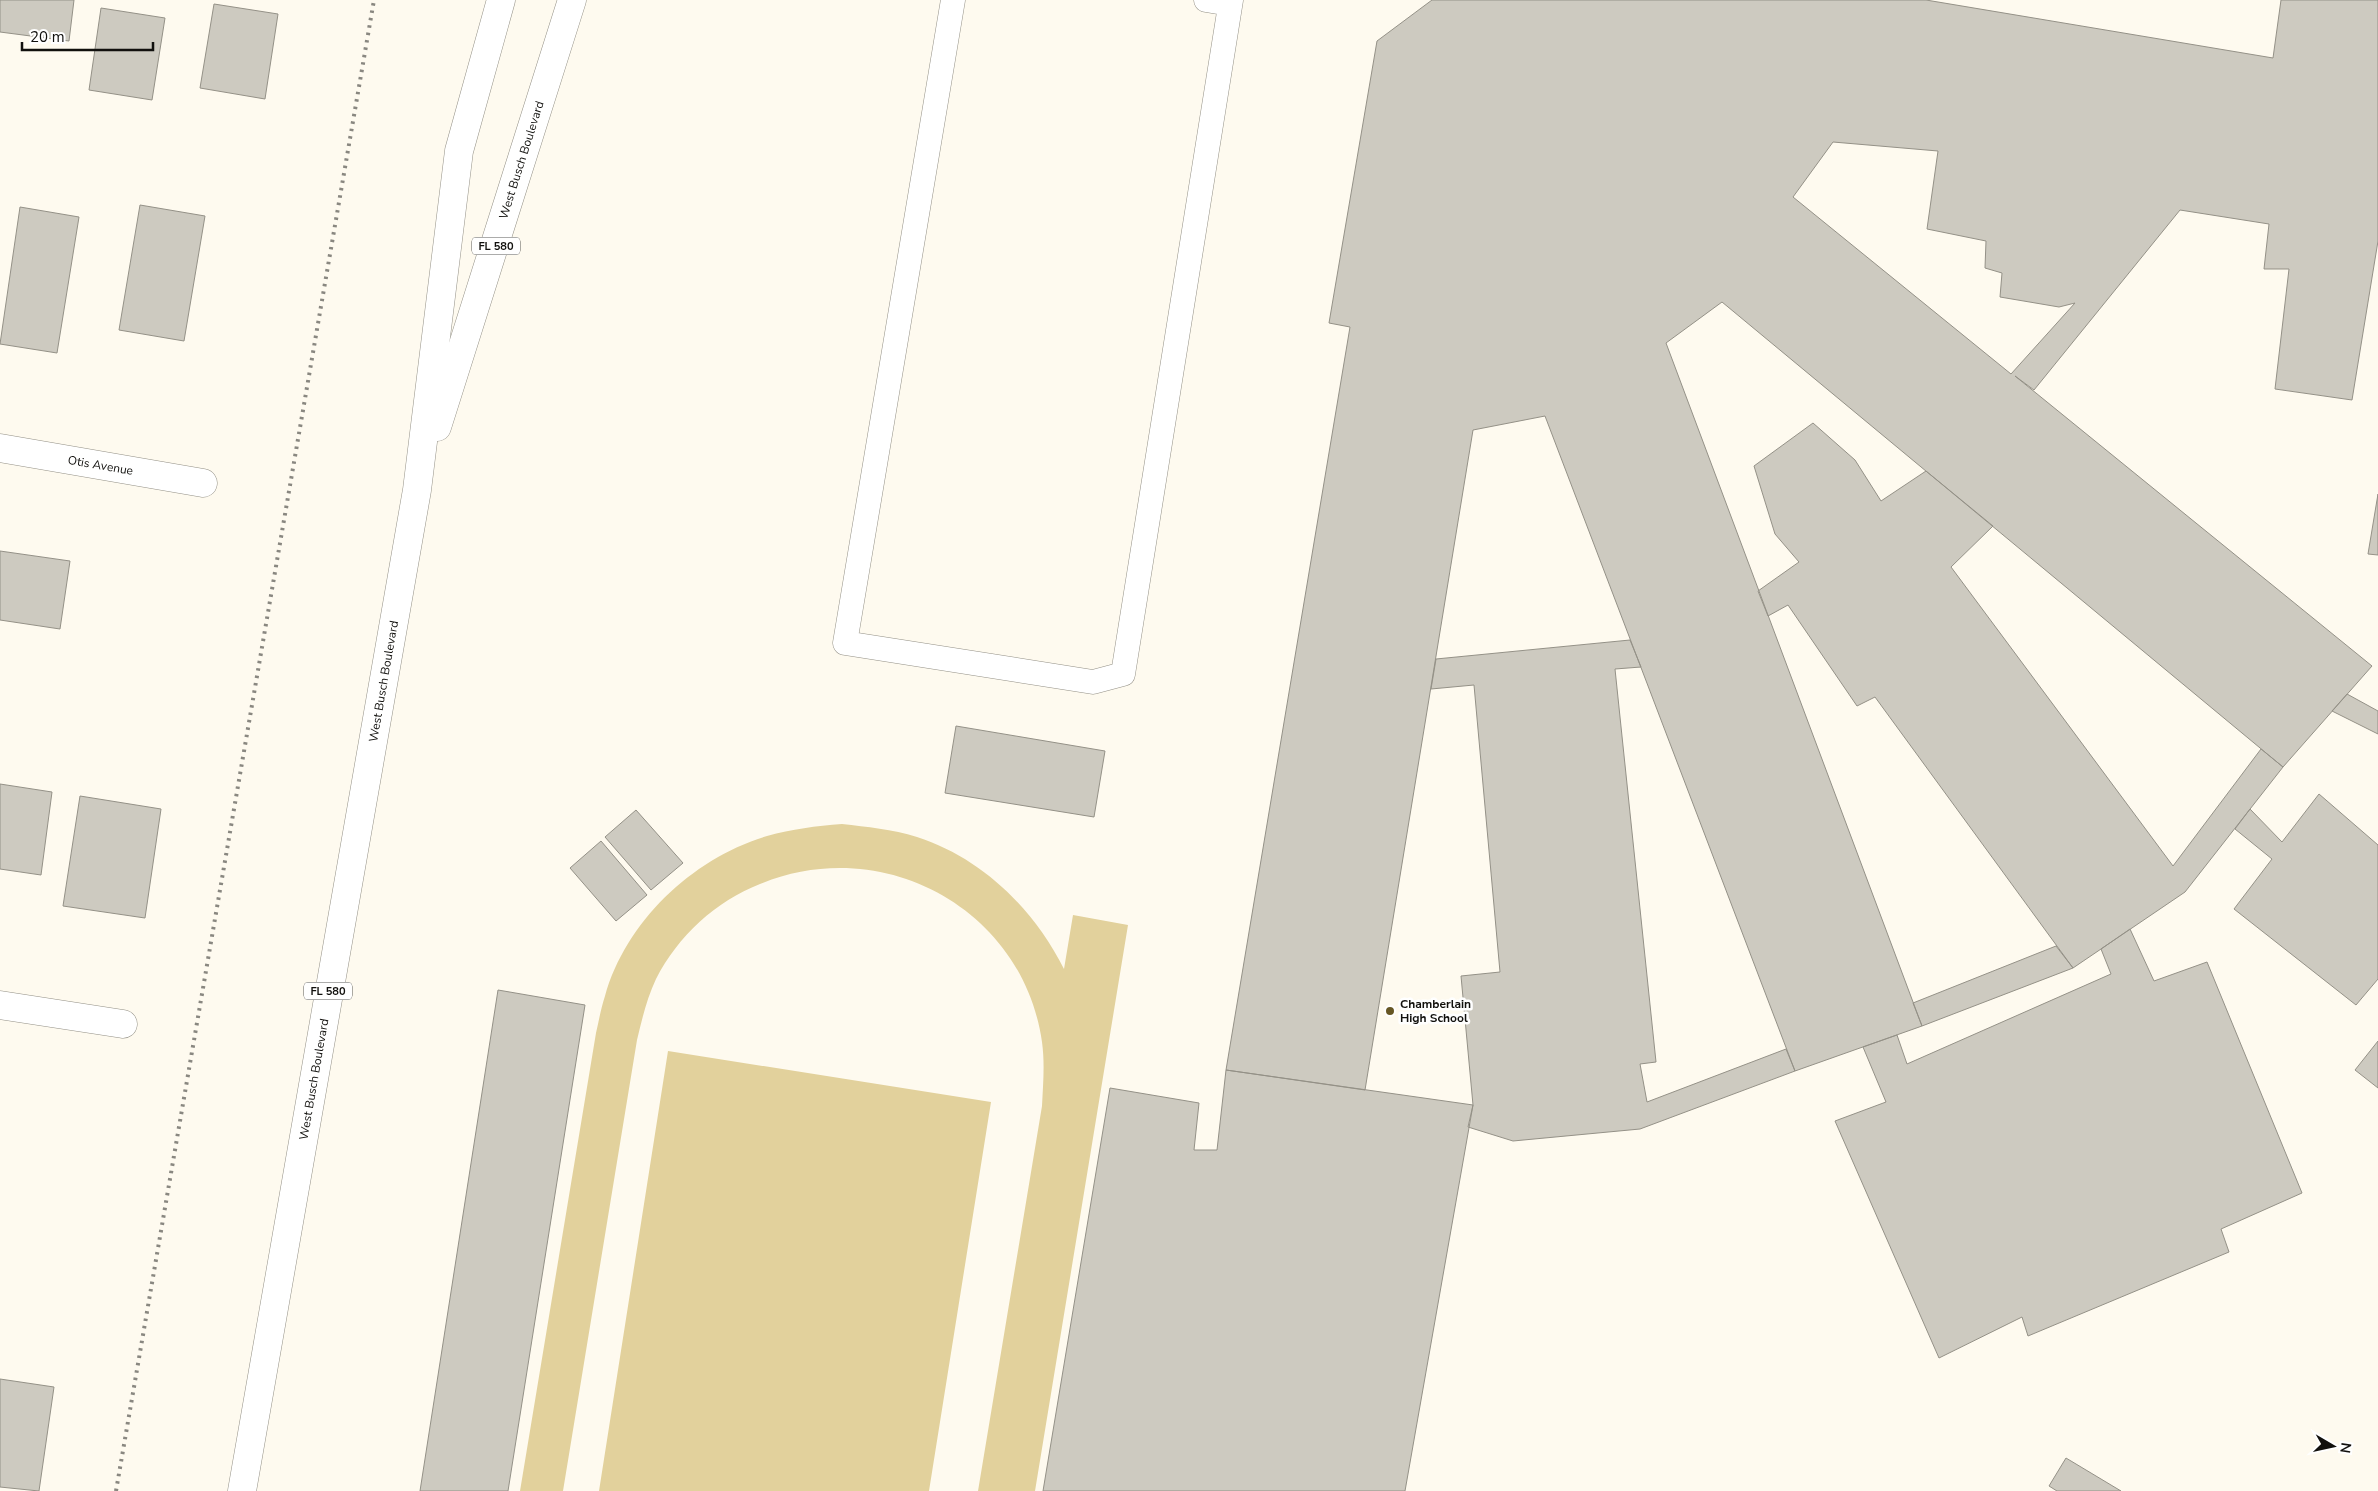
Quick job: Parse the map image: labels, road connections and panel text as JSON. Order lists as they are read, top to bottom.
{
  "streets": {
    "main road": ["West Busch Boulevard", "FL 580", "Otis Avenue"]
  },
  "places": ["Chamberlain High School"],
  "scale_bar": "20 m",
  "north": "right"
}
